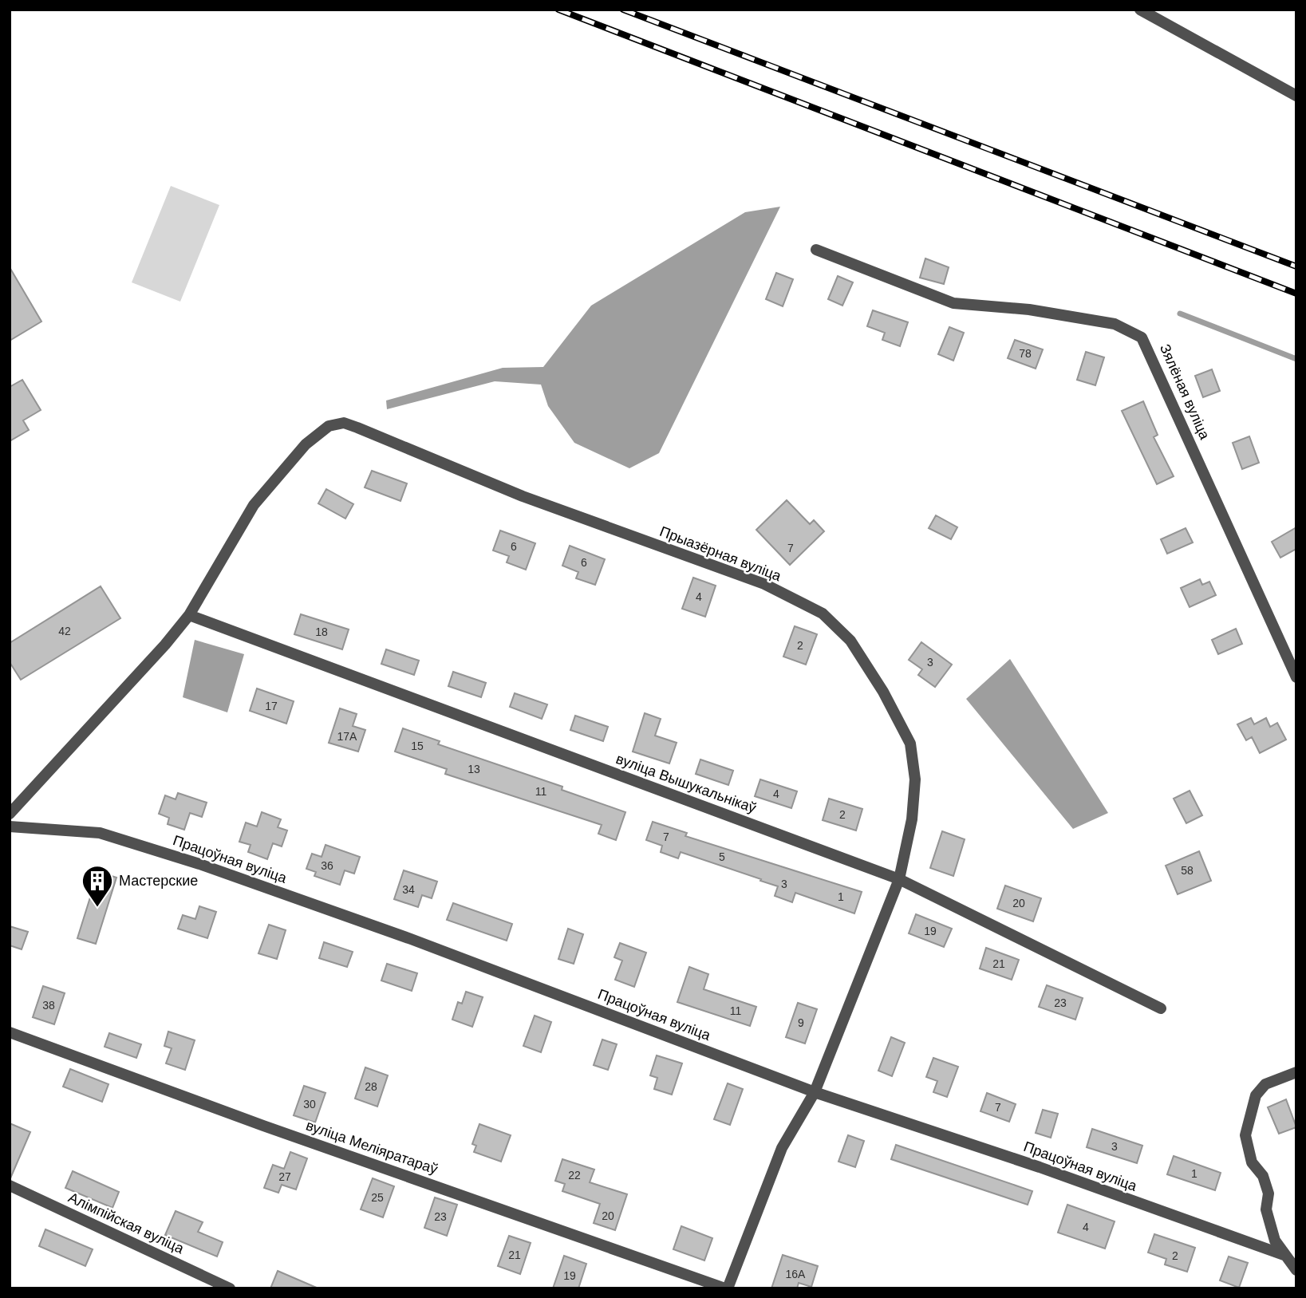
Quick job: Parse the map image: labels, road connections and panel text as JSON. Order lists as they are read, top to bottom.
{
  "streets": {
    "street": [
      "Зялёная вуліца",
      "Прыазёрная вуліца",
      "вуліца Вышукальнікаў",
      "Працоўная вуліца",
      "вуліца Меліяратараў",
      "Алімпійская вуліца"
    ]
  },
  "crossings": [
    ["Прыазёрная вуліца", "вуліца Вышукальнікаў"],
    ["Прыазёрная вуліца", "Працоўная вуліца"],
    ["Прыазёрная вуліца", "вуліца Меліяратараў"]
  ],
  "places": {
    "building": ["Мастерские"]
  },
  "house_numbers": [
    "78",
    "6",
    "7",
    "6",
    "4",
    "42",
    "18",
    "2",
    "3",
    "17",
    "17А",
    "15",
    "13",
    "11",
    "4",
    "2",
    "7",
    "5",
    "36",
    "58",
    "3",
    "34",
    "1",
    "20",
    "19",
    "21",
    "23",
    "38",
    "11",
    "9",
    "28",
    "30",
    "7",
    "3",
    "1",
    "22",
    "27",
    "25",
    "20",
    "23",
    "4",
    "21",
    "2",
    "16А",
    "19"
  ]
}
